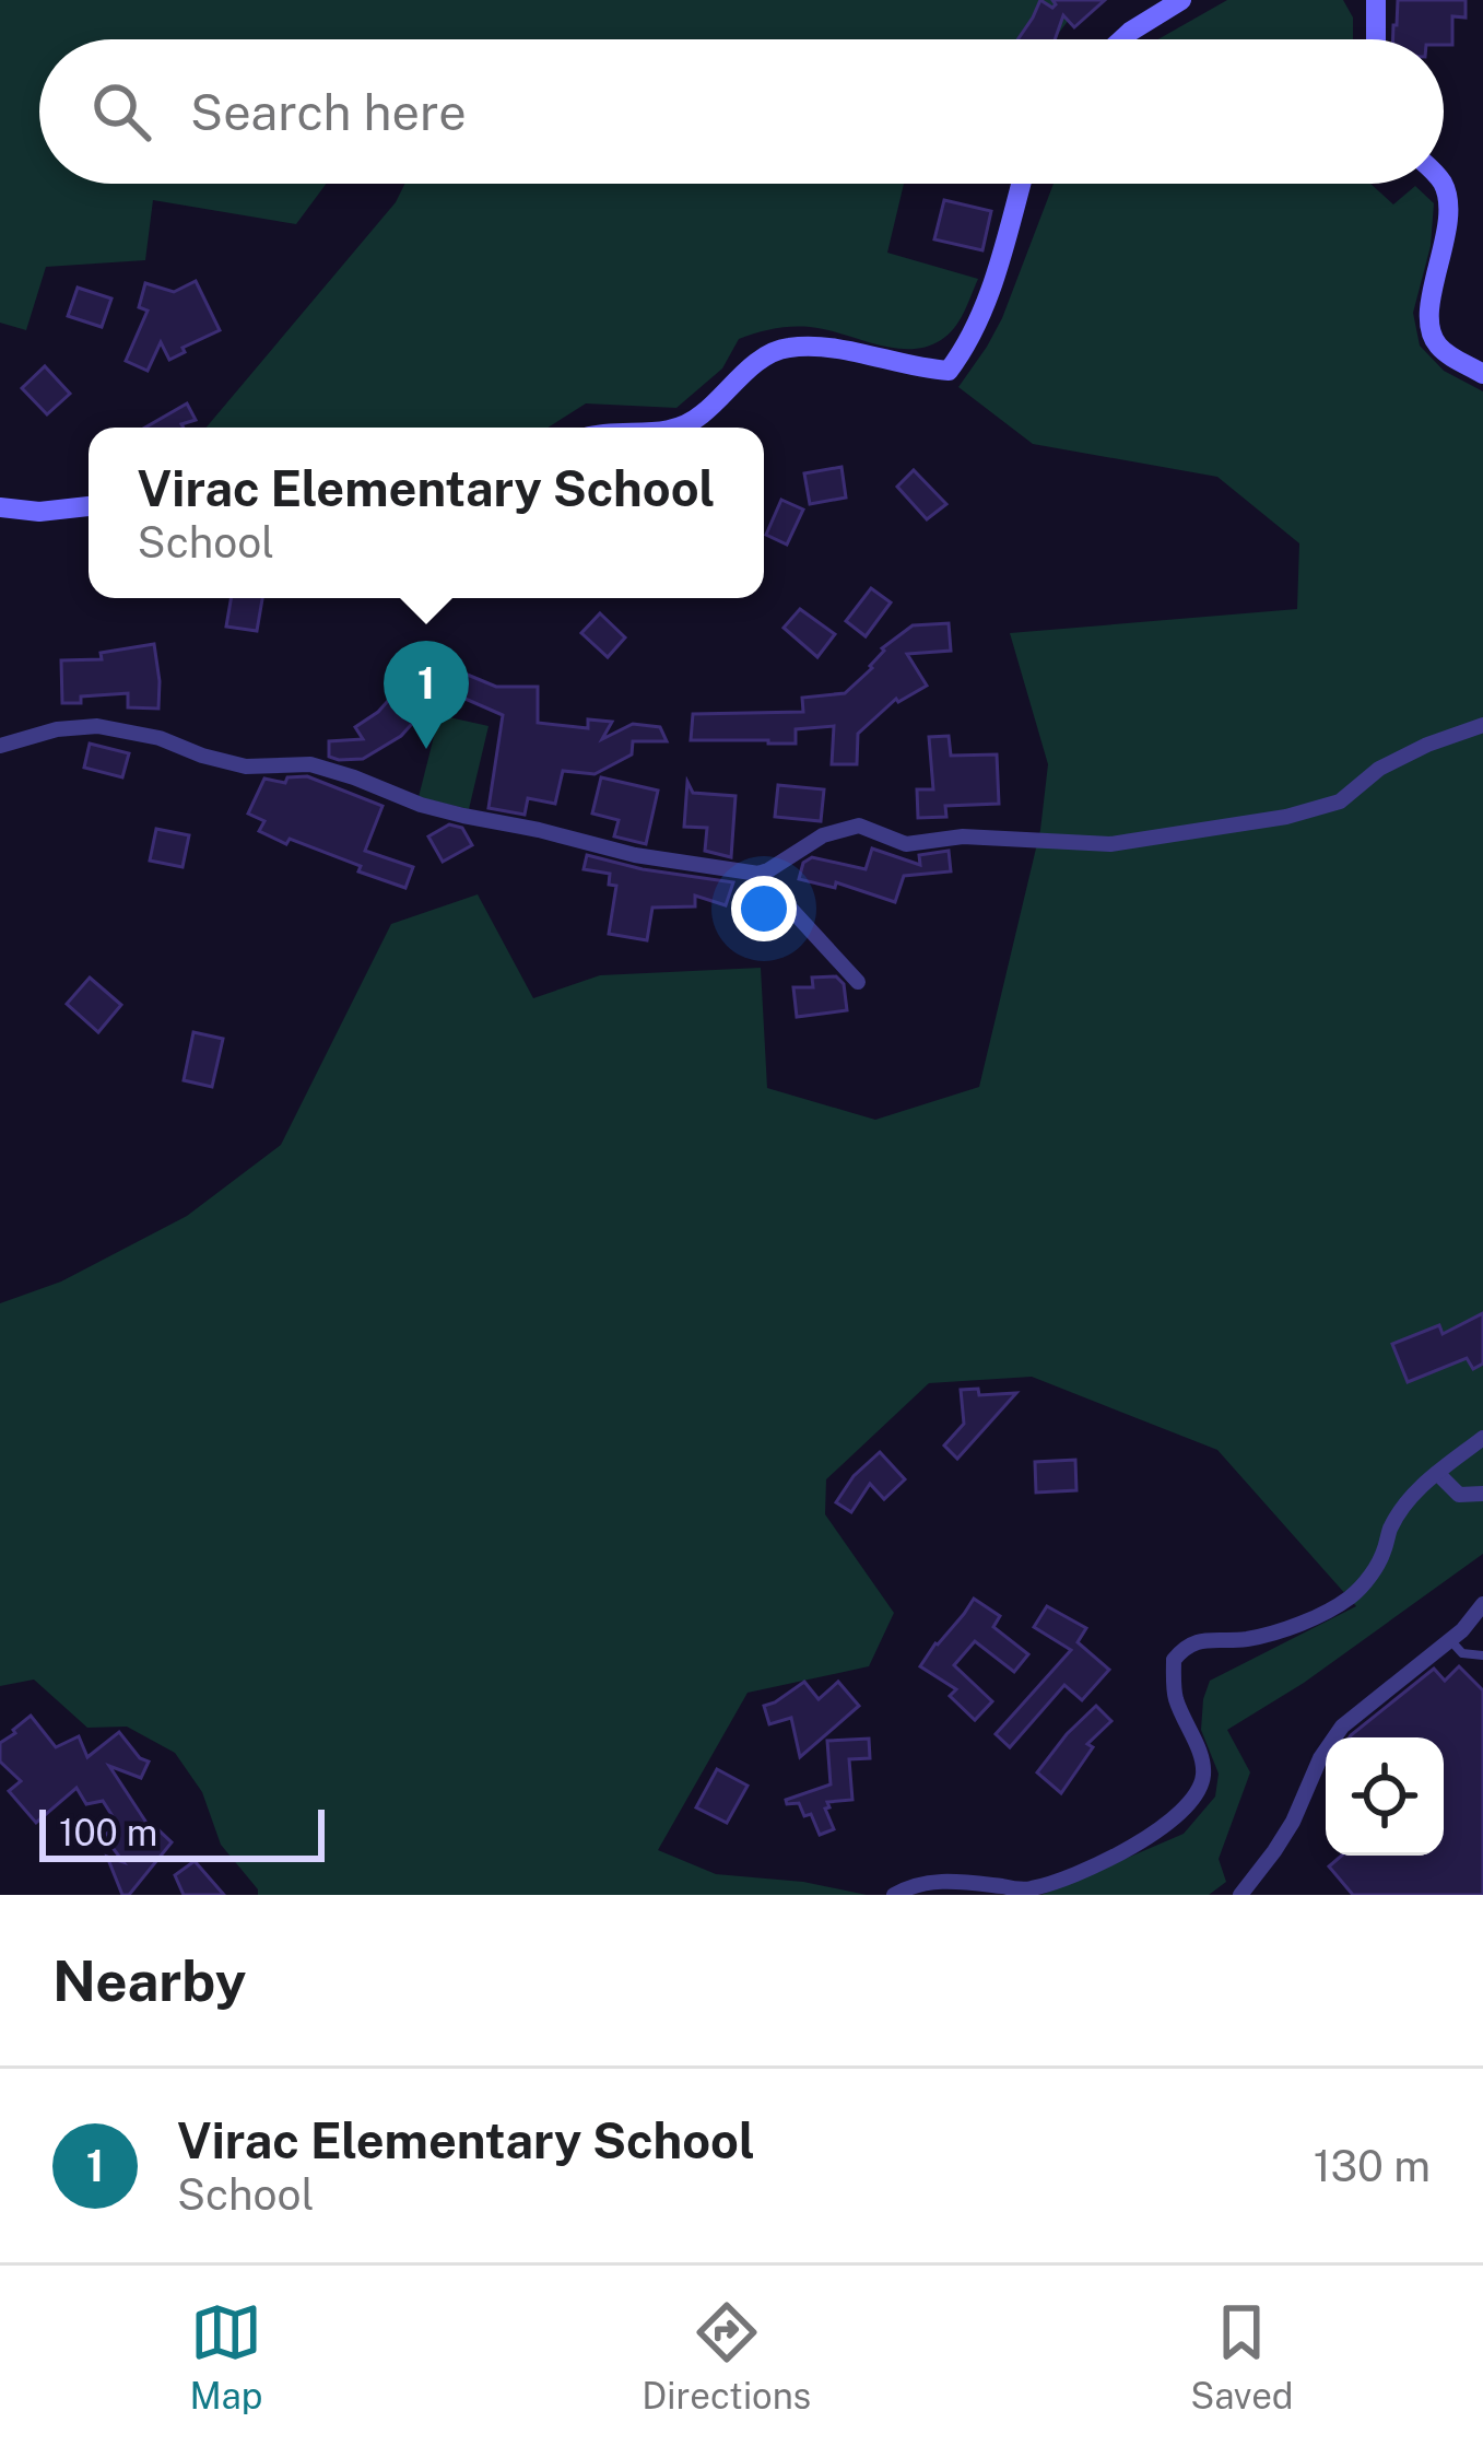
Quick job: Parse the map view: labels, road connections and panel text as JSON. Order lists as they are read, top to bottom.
{
  "scale_bar": "100 m",
  "page": {
    "search": "Search here",
    "popup": ["Virac Elementary School", "School"],
    "pins": "1",
    "scale": "100 m",
    "heading": "Nearby",
    "list": [
      {
        "mark": "1",
        "name": "Virac Elementary School",
        "note": "School",
        "value": "130 m"
      }
    ],
    "nav": ["Map", "Directions", "Saved"]
  }
}
